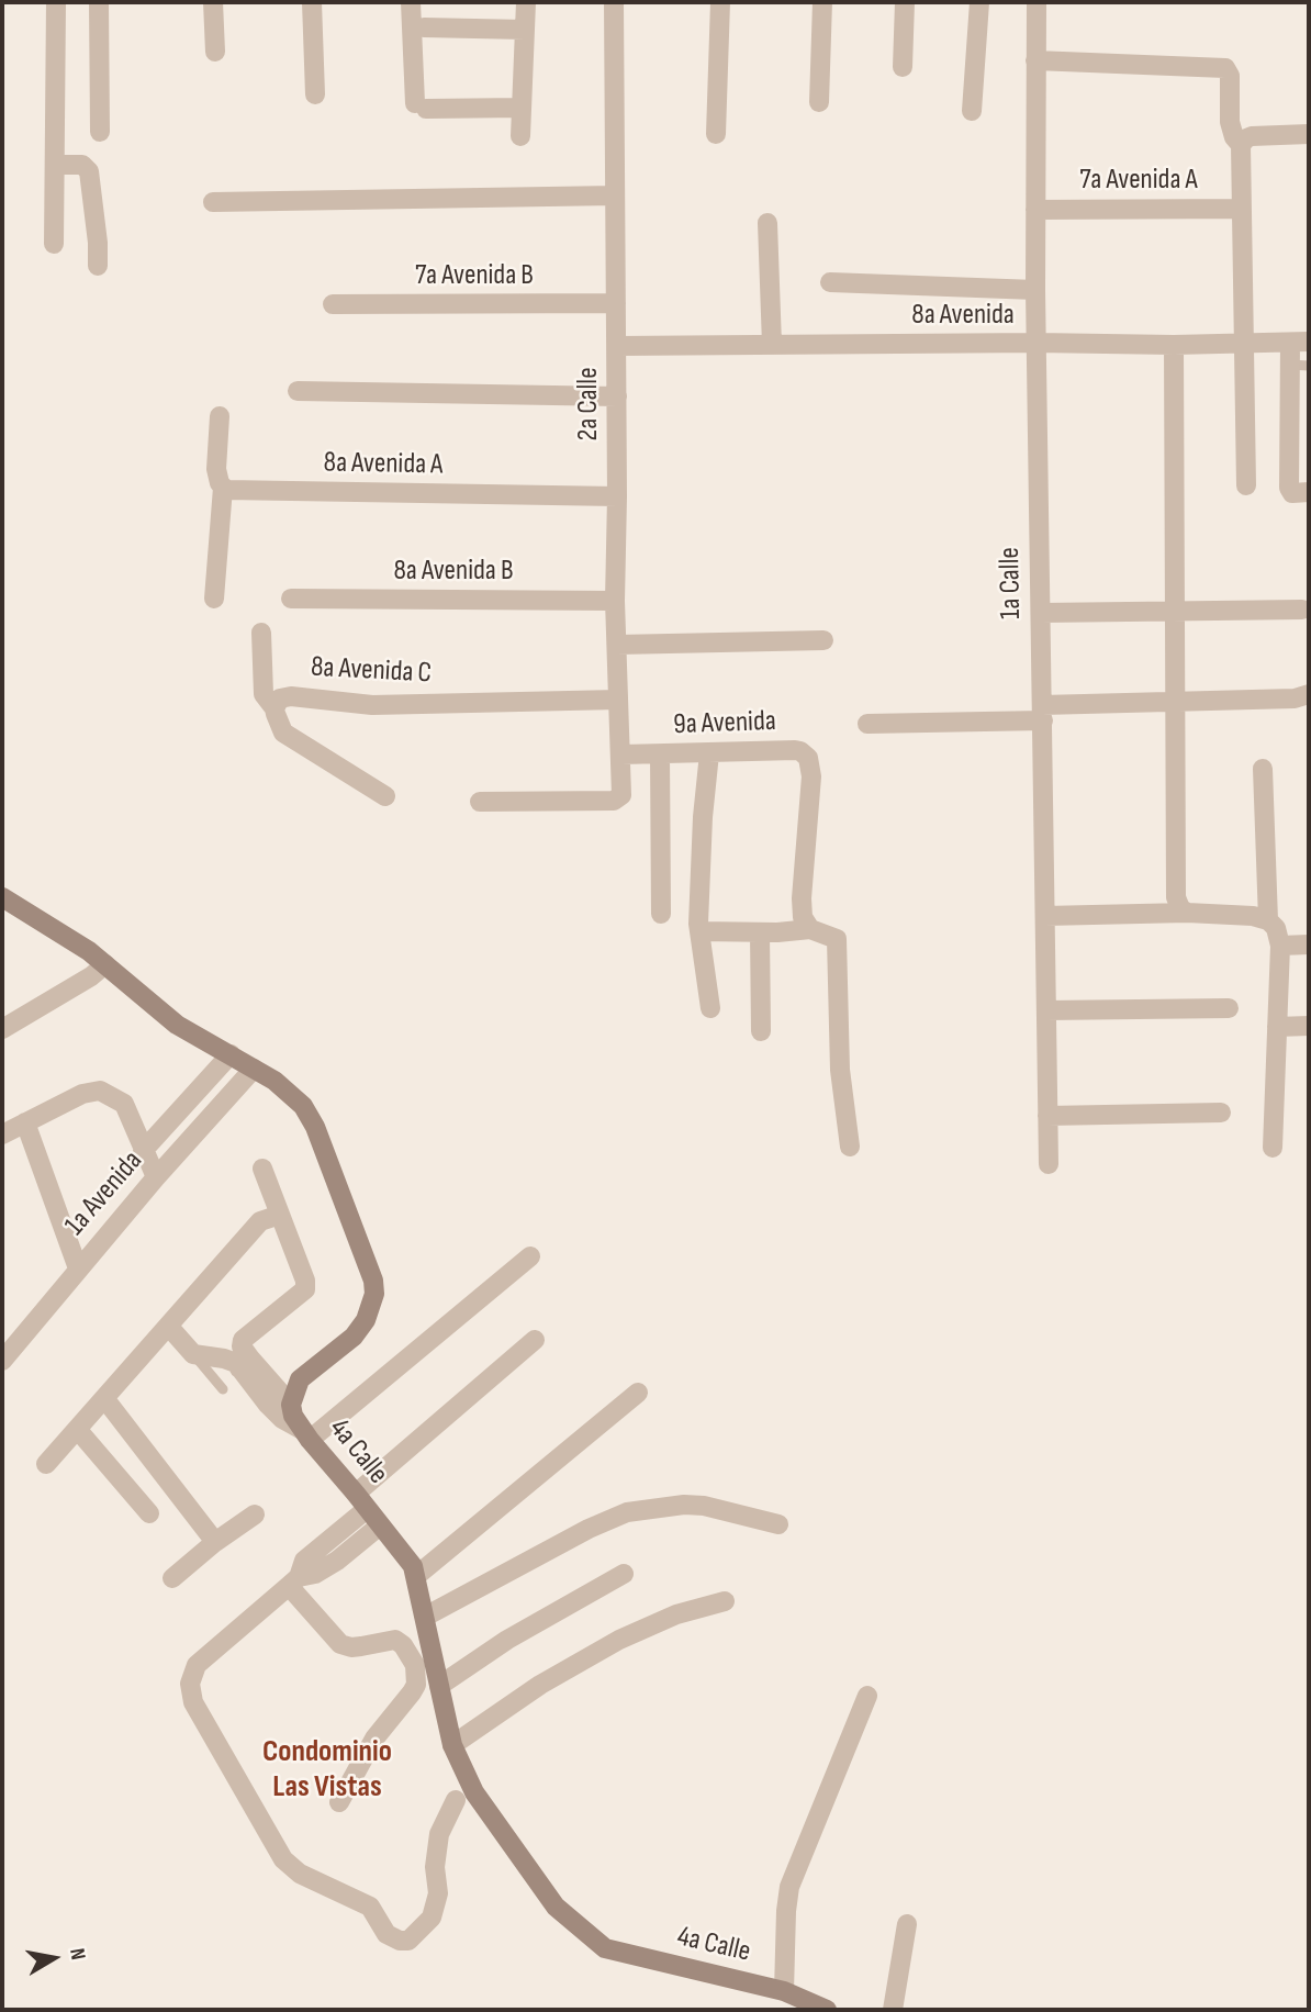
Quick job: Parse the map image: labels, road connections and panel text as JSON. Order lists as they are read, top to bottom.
{
  "streets": {
    "street": [
      "7a Avenida A",
      "7a Avenida B",
      "8a Avenida",
      "2a Calle",
      "8a Avenida A",
      "8a Avenida B",
      "1a Calle",
      "8a Avenida C",
      "9a Avenida",
      "1a Avenida",
      "4a Calle"
    ]
  },
  "crossings": [
    ["7a Avenida A", "1a Calle"],
    ["7a Avenida B", "2a Calle"],
    ["8a Avenida", "2a Calle"],
    ["8a Avenida", "1a Calle"],
    ["2a Calle", "8a Avenida A"],
    ["2a Calle", "8a Avenida B"],
    ["2a Calle", "8a Avenida C"],
    ["2a Calle", "9a Avenida"],
    ["1a Avenida", "4a Calle"]
  ],
  "districts": ["Condominio Las Vistas"],
  "north": "right"
}
